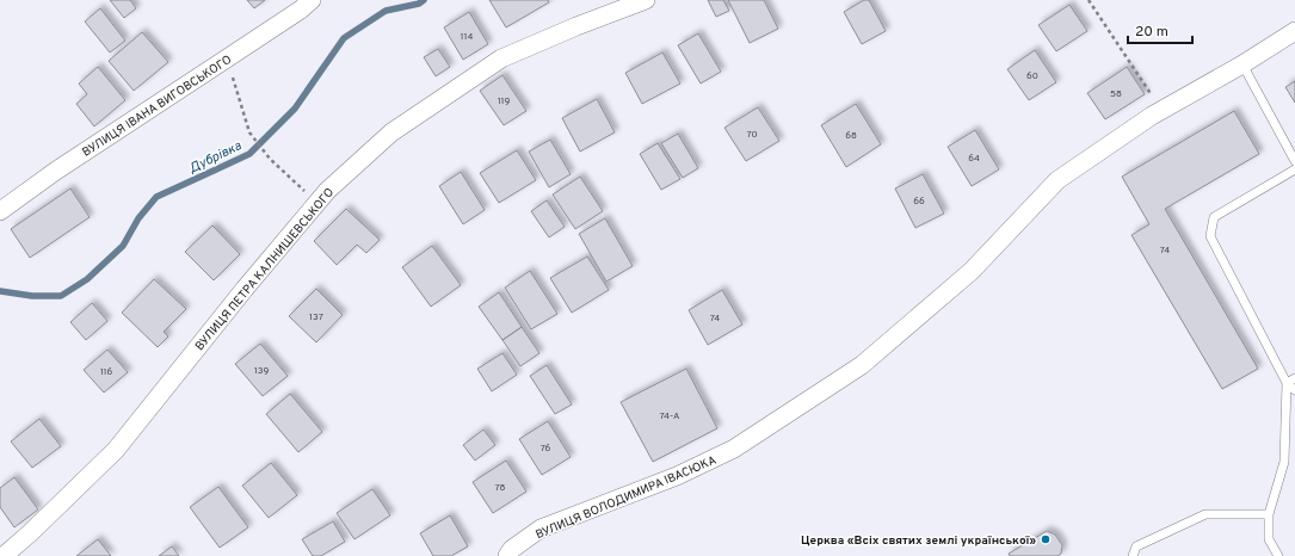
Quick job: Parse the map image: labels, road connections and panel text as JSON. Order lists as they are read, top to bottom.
{
  "streets": {
    "street": ["ВУЛИЦЯ ІВАНА ВИГОВСЬКОГО", "ВУЛИЦЯ ПЕТРА КАЛНИШЕВСЬКОГО", "ВУЛИЦЯ ВОЛОДИМИРА ІВАСЮКА"]
  },
  "water": ["Дубрівка"],
  "places": ["Церква «Всіх святих землі української»"],
  "house_numbers": [
    "114",
    "60",
    "58",
    "119",
    "70",
    "68",
    "64",
    "66",
    "74",
    "137",
    "74",
    "139",
    "116",
    "74-А",
    "76",
    "78"
  ],
  "scale_bar": "20 m"
}
